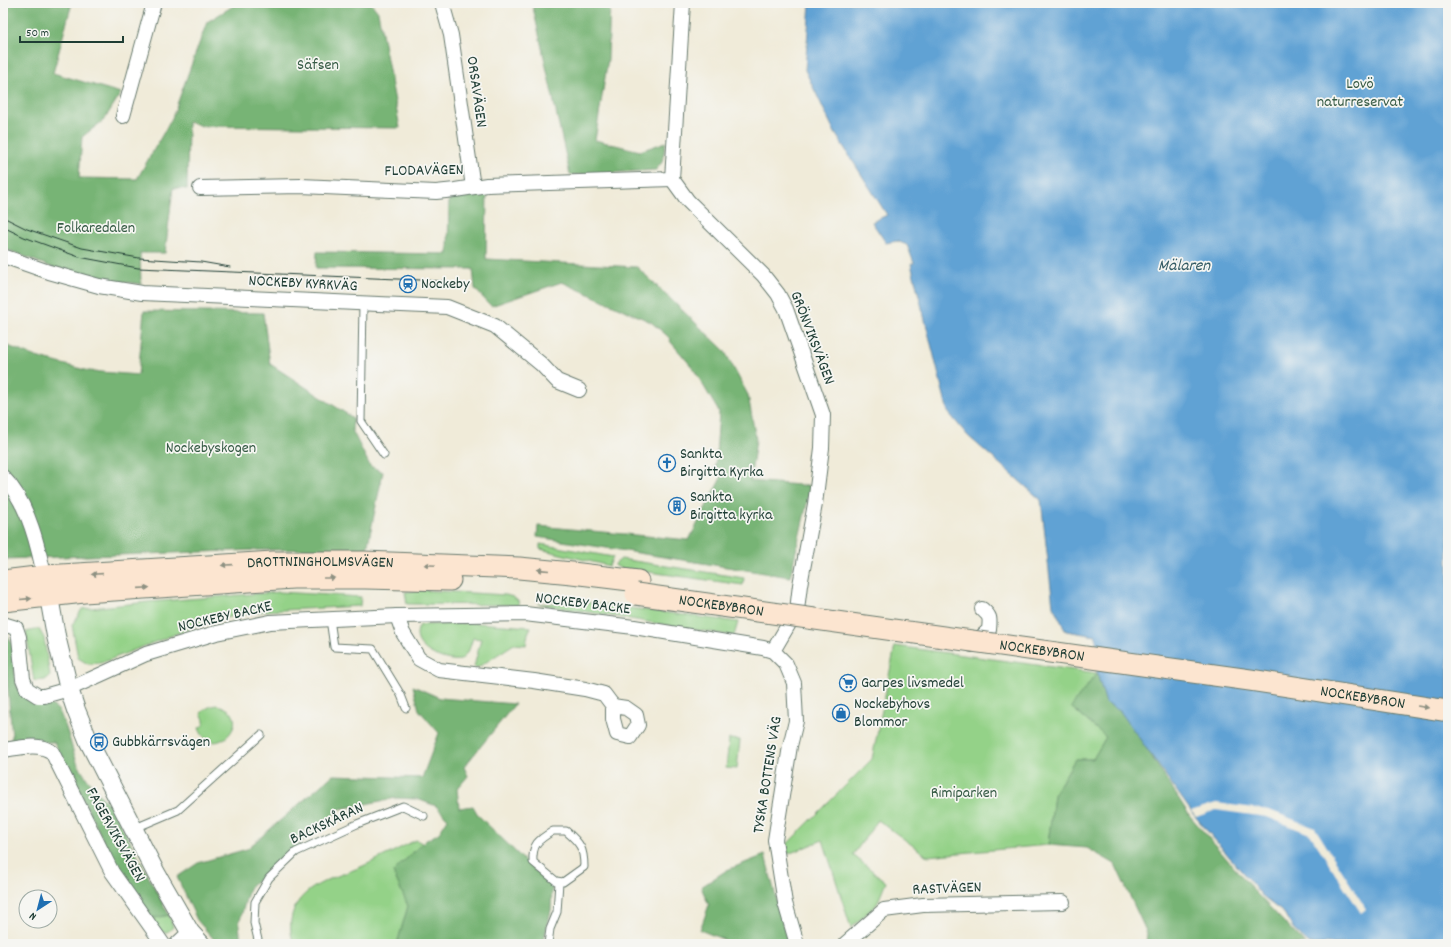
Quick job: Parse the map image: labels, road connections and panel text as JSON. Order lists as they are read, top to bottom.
{
  "streets": {
    "main road": ["DROTTNINGHOLMSVÄGEN", "NOCKEBYBRON"],
    "street": [
      "ORSAVÄGEN",
      "FLODAVÄGEN",
      "NOCKEBY KYRKVÄG",
      "GRÖNVIKSVÄGEN",
      "NOCKEBY BACKE",
      "TYSKA BOTTENS VÄG",
      "FAGERVIKSVÄGEN",
      "RASTVÄGEN"
    ],
    "lane": ["BACKSKÅRAN"]
  },
  "crossings": [
    ["ORSAVÄGEN", "FLODAVÄGEN"],
    ["FLODAVÄGEN", "GRÖNVIKSVÄGEN"],
    ["GRÖNVIKSVÄGEN", "NOCKEBY BACKE"],
    ["GRÖNVIKSVÄGEN", "TYSKA BOTTENS VÄG"],
    ["DROTTNINGHOLMSVÄGEN", "NOCKEBYBRON"],
    ["NOCKEBY BACKE", "TYSKA BOTTENS VÄG"]
  ],
  "water": ["Mälaren"],
  "parks": [
    "Säfsen",
    "Lovö naturreservat",
    "Folkaredalen",
    "Nockebyskogen",
    "Rimiparken"
  ],
  "places": {
    "station": ["Nockeby"],
    "church": ["Sankta Birgitta Kyrka"],
    "building": ["Sankta Birgitta kyrka"],
    "supermarket": ["Garpes livsmedel"],
    "shop": ["Nockebyhovs Blommor"],
    "bus stop": ["Gubbkärrsvägen"]
  },
  "scale_bar": "50 m",
  "north": "bottom left"
}
